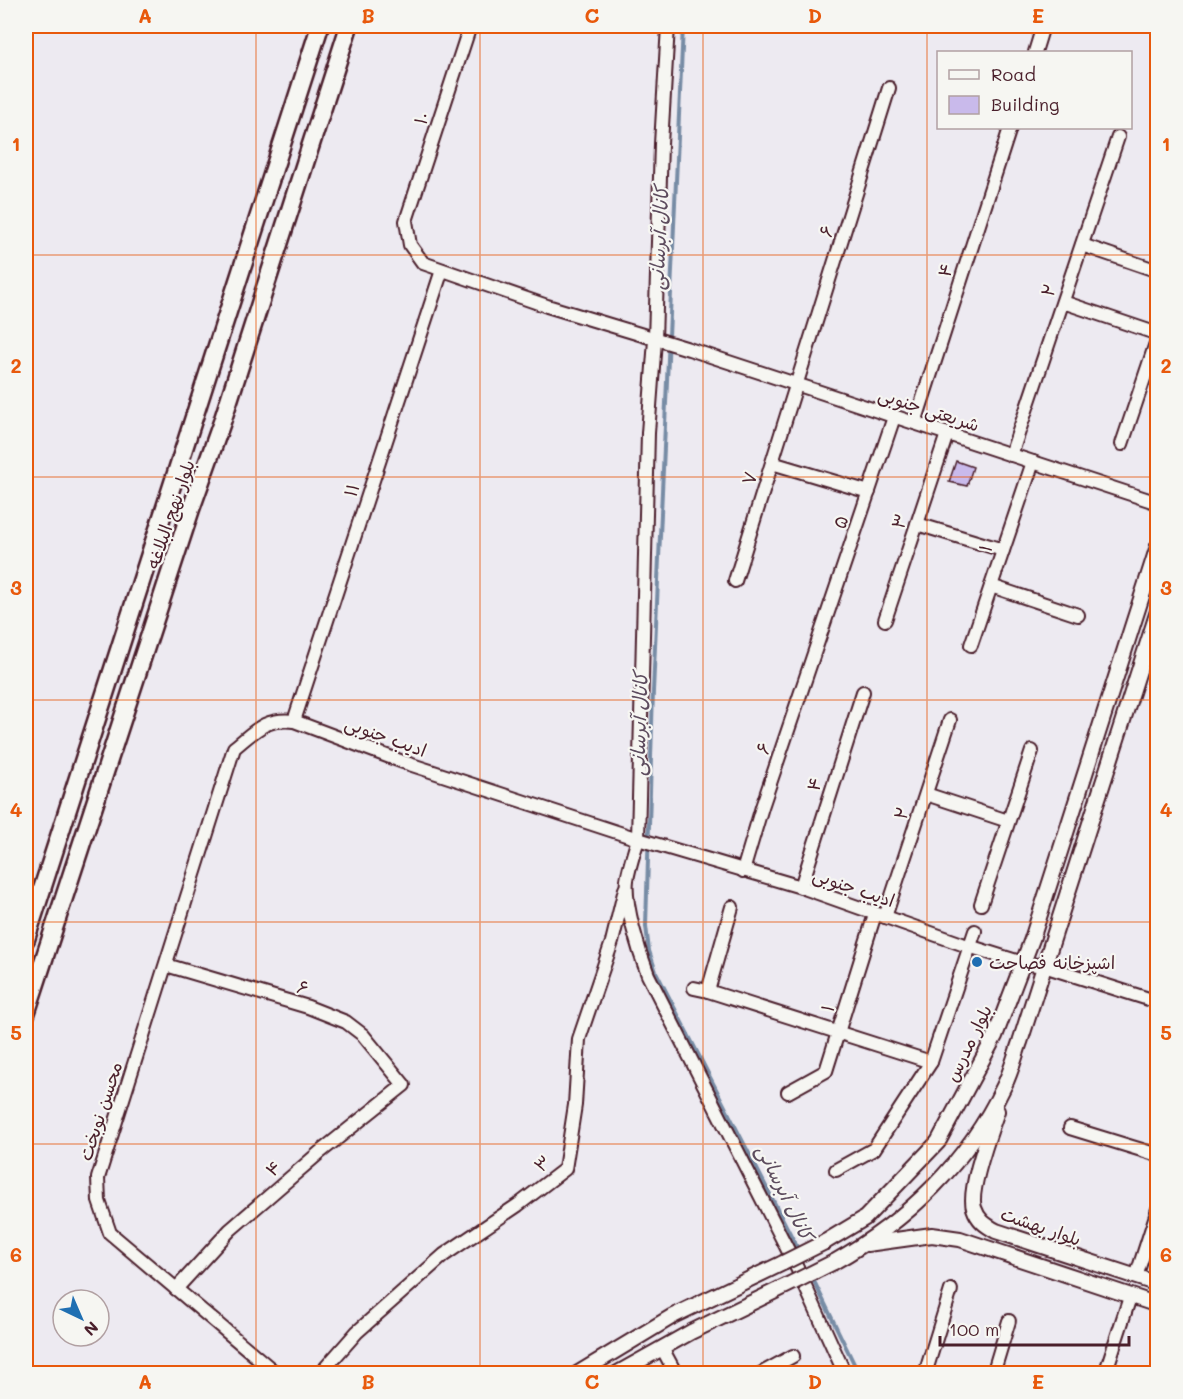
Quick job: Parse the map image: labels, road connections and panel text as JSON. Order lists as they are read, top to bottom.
{
  "streets": {
    "main road": ["بلوار نهج البلاغه"],
    "street": [
      "۱۰",
      "۶",
      "۴",
      "۲",
      "شریعتی جنوبی",
      "۷",
      "۱۱",
      "۳",
      "۵",
      "۱",
      "ادیب جنوبی",
      "بلوار مدرس",
      "محسن نوبخت",
      "بلوار بهشت"
    ]
  },
  "crossings": [
    ["۱۰", "شریعتی جنوبی"],
    ["۶", "۴"],
    ["۶", "شریعتی جنوبی"],
    ["۶", "۷"],
    ["۶", "۵"],
    ["۶", "ادیب جنوبی"],
    ["۶", "محسن نوبخت"],
    ["۴", "شریعتی جنوبی"],
    ["۴", "ادیب جنوبی"],
    ["۴", "محسن نوبخت"],
    ["۲", "شریعتی جنوبی"],
    ["۲", "۱"],
    ["۲", "ادیب جنوبی"],
    ["شریعتی جنوبی", "۷"],
    ["شریعتی جنوبی", "۱۱"],
    ["شریعتی جنوبی", "۳"],
    ["شریعتی جنوبی", "۵"],
    ["شریعتی جنوبی", "۱"],
    ["۱۱", "ادیب جنوبی"],
    ["۱۱", "محسن نوبخت"],
    ["۳", "ادیب جنوبی"],
    ["۱", "ادیب جنوبی"],
    ["ادیب جنوبی", "بلوار مدرس"],
    ["ادیب جنوبی", "محسن نوبخت"]
  ],
  "water": ["کانال آبرسانی"],
  "places": ["اشپزخانه فصاحت"],
  "legend": ["Road", "Building"],
  "scale_bar": "100 m",
  "north": "bottom right",
  "grid": {
    "columns": [
      "A",
      "B",
      "C",
      "D",
      "E"
    ],
    "rows": [
      "1",
      "2",
      "3",
      "4",
      "5",
      "6"
    ]
  }
}
